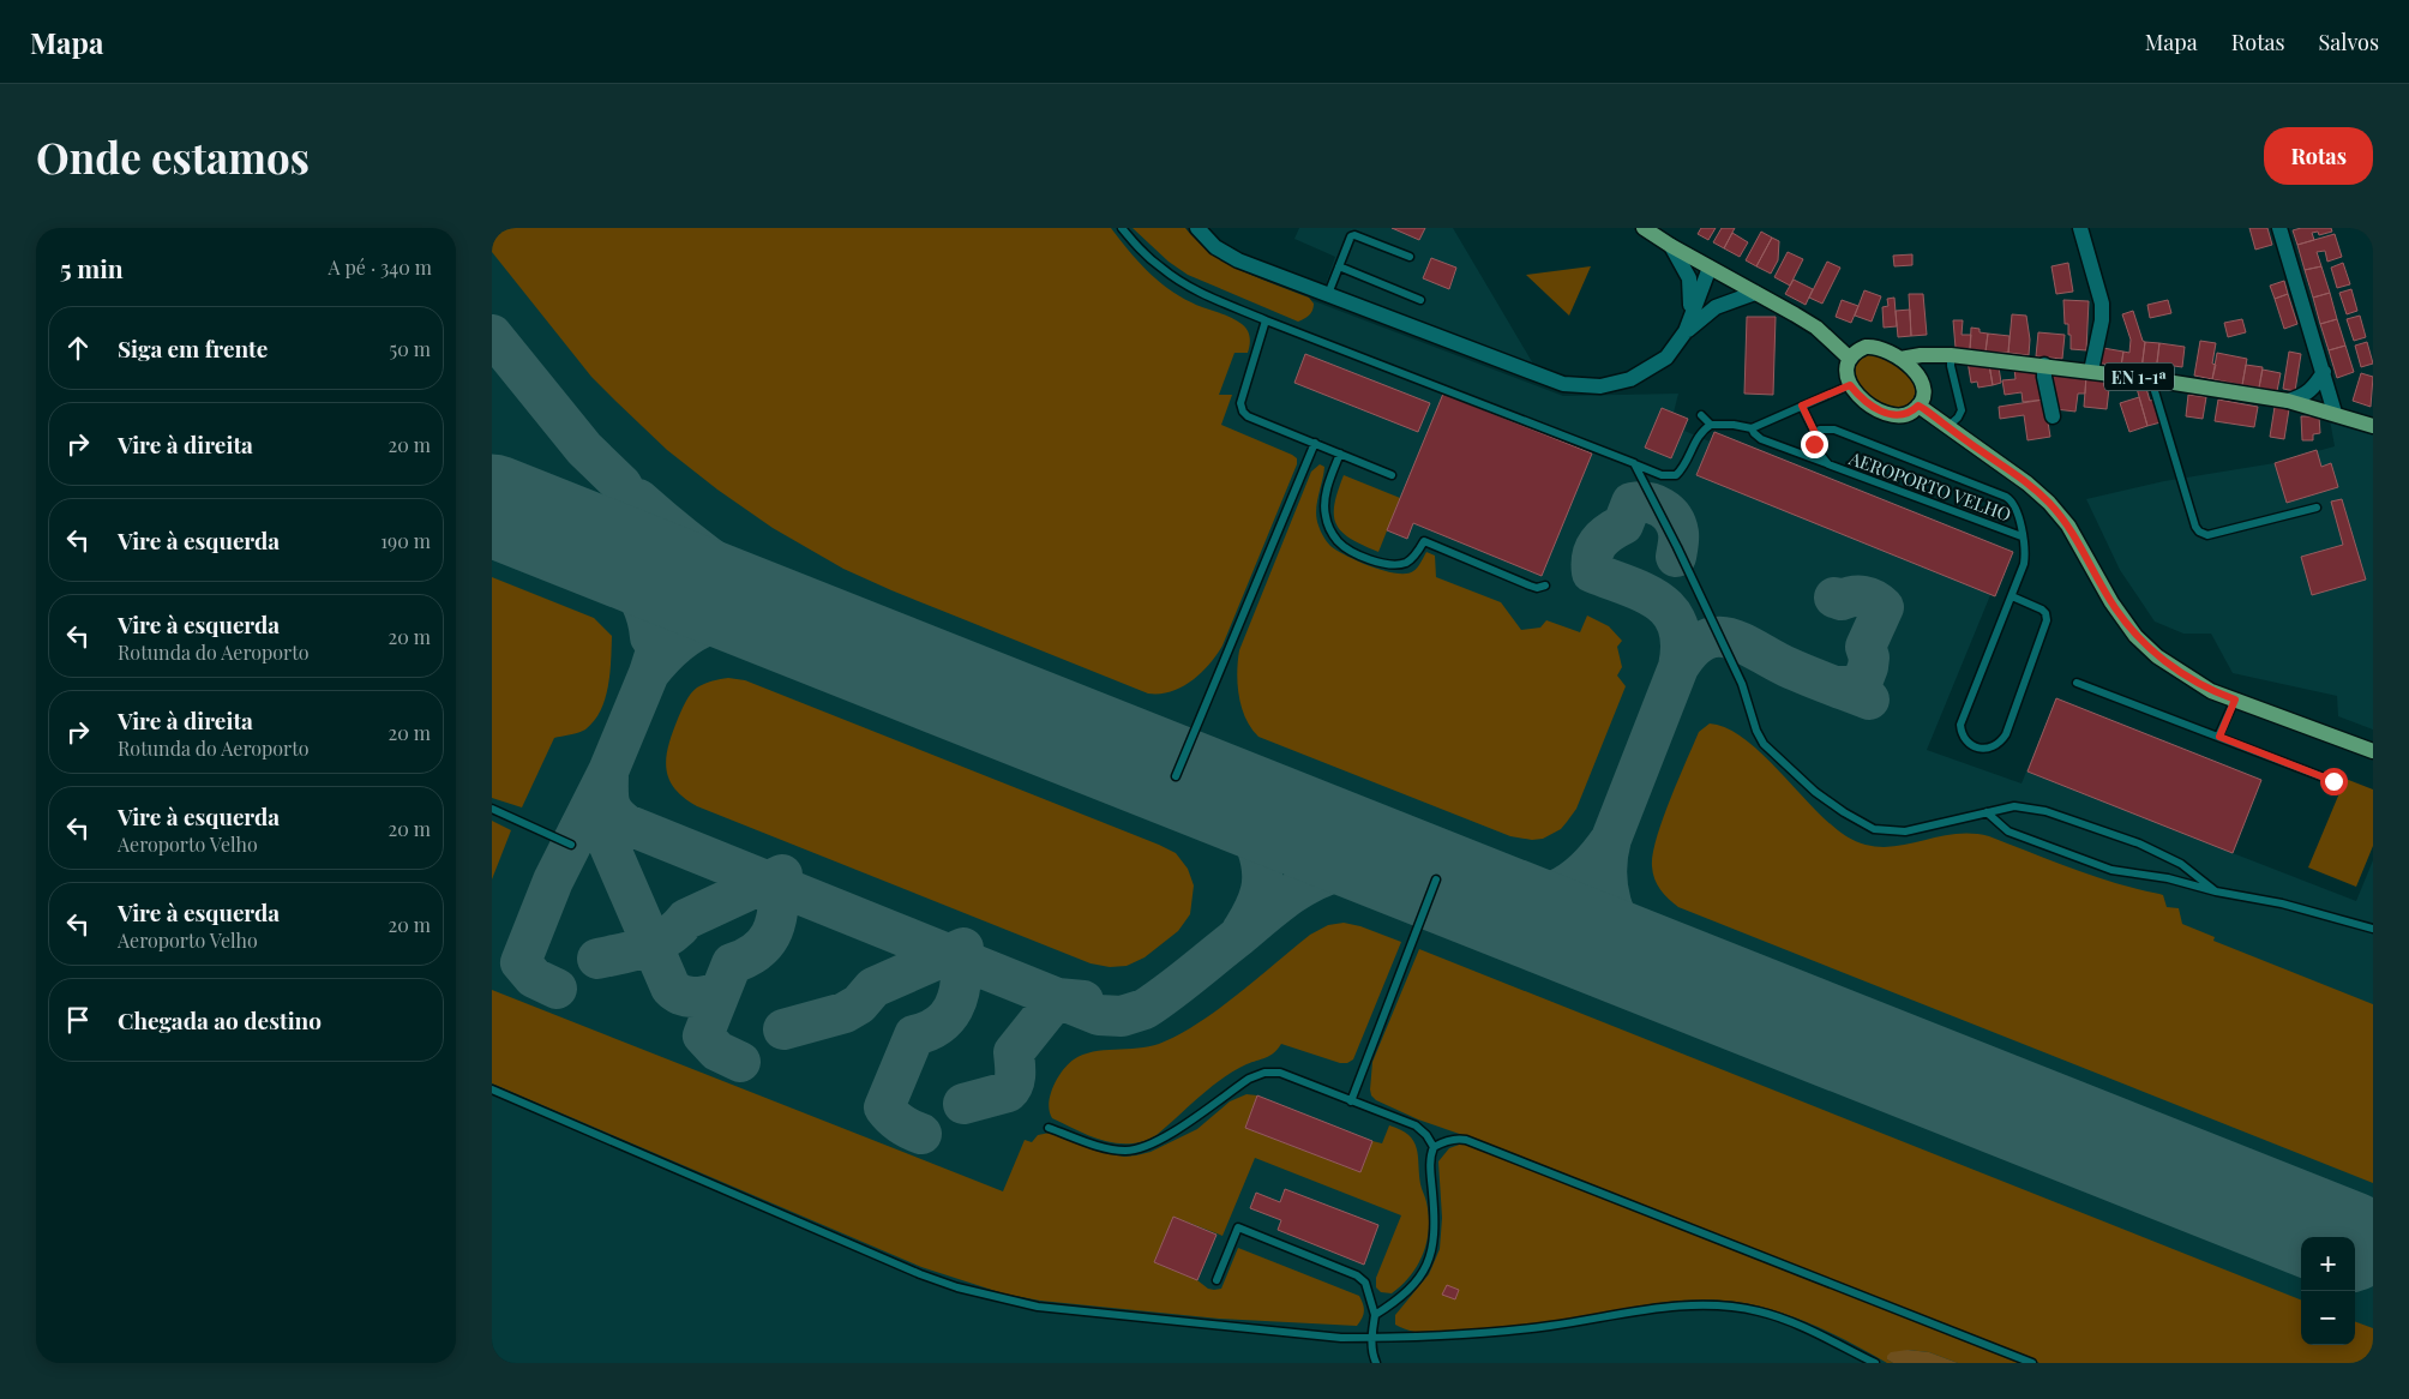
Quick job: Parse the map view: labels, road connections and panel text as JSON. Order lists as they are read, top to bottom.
{
  "streets": {
    "main road": ["EN 1-1ª"],
    "lane": ["AEROPORTO VELHO"]
  },
  "page": {
    "header": "Mapa",
    "nav": ["Mapa", "Rotas", "Salvos"],
    "buttons": "Rotas",
    "title": "Onde estamos",
    "heading": ["5 min", "A pé · 340 m"],
    "list": [
      ["Siga em frente", "50 m"],
      ["Vire à direita", "20 m"],
      ["Vire à esquerda", "190 m"],
      ["Vire à esquerda", "Rotunda do Aeroporto", "20 m"],
      ["Vire à direita", "Rotunda do Aeroporto", "20 m"],
      ["Vire à esquerda", "Aeroporto Velho", "20 m"],
      ["Vire à esquerda", "Aeroporto Velho", "20 m"],
      "Chegada ao destino"
    ],
    "map_buttons": ["+", "−"]
  }
}
